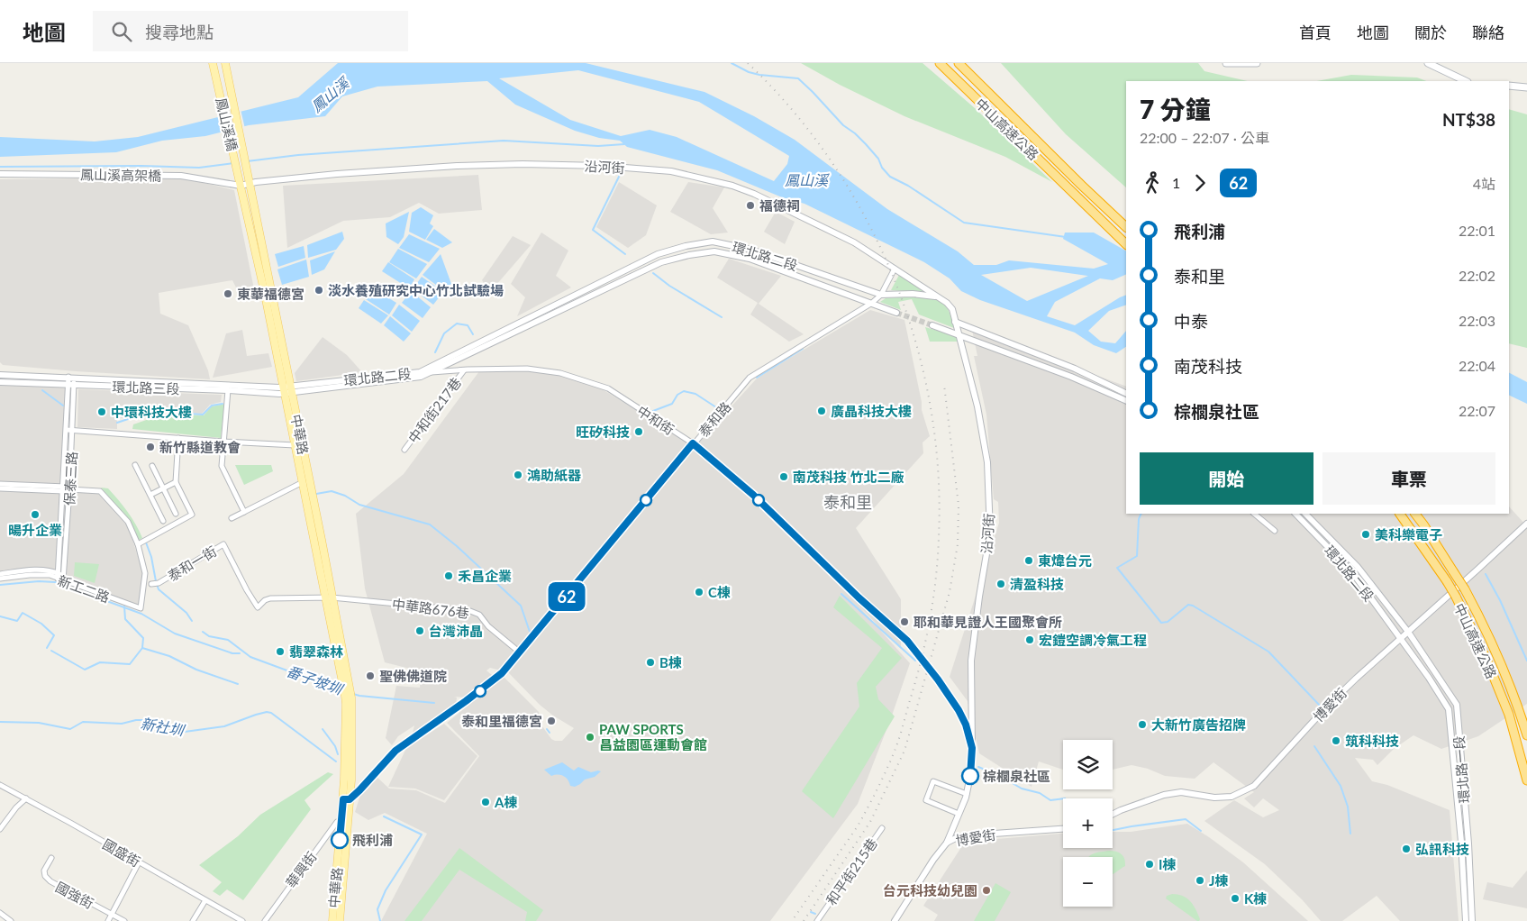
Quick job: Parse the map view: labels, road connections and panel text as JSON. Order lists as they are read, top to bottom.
{
  "streets": {
    "highway": ["中山高速公路"],
    "main road": ["鳳山溪橋", "中華路"],
    "street": [
      "沿河街",
      "鳳山溪高架橋",
      "環北路二段",
      "環北路三段",
      "中和街217巷",
      "泰和路",
      "中和街",
      "保泰三路",
      "泰和一街",
      "新工二路",
      "中華路676巷",
      "博愛街",
      "環北路一段",
      "國盛街",
      "華興街",
      "和平街215巷",
      "國強街"
    ]
  },
  "crossings": [
    ["鳳山溪橋", "沿河街"],
    ["鳳山溪橋", "鳳山溪高架橋"],
    ["鳳山溪橋", "中華路"],
    ["沿河街", "鳳山溪高架橋"],
    ["沿河街", "環北路二段"],
    ["沿河街", "泰和路"],
    ["沿河街", "中華路"],
    ["鳳山溪高架橋", "中華路"],
    ["環北路二段", "環北路三段"],
    ["環北路二段", "泰和路"],
    ["環北路二段", "中和街"],
    ["環北路二段", "中華路"],
    ["環北路二段", "博愛街"],
    ["環北路二段", "環北路一段"],
    ["環北路三段", "中華路"],
    ["環北路三段", "保泰三路"],
    ["中和街217巷", "中和街"],
    ["泰和路", "中和街"],
    ["泰和路", "中華路"],
    ["泰和路", "中華路676巷"],
    ["中華路", "泰和一街"],
    ["中華路", "中華路676巷"],
    ["中華路", "華興街"],
    ["保泰三路", "新工二路"],
    ["泰和一街", "中華路676巷"],
    ["博愛街", "環北路一段"]
  ],
  "districts": ["泰和里"],
  "water": ["鳳山溪", "番子坡圳", "新社圳"],
  "places": [
    "福德祠",
    "淡水養殖研究中心竹北試驗場",
    "東華福德宮",
    "廣晶科技大樓",
    "中環科技大樓",
    "旺矽科技",
    "新竹縣道教會",
    "鴻助紙器",
    "南茂科技 竹北二廠",
    "暘升企業",
    "美科樂電子",
    "東煒台元",
    "禾昌企業",
    "清盈科技",
    "C棟",
    "耶和華見證人王國聚會所",
    "台灣沛晶",
    "宏鎧空調冷氣工程",
    "翡翠森林",
    "B棟",
    "聖佛佛道院",
    "泰和里福德宮",
    "大新竹廣告招牌",
    "PAW SPORTS 昌益園區運動會館",
    "筑科科技",
    "棕櫚泉社區",
    "A棟",
    "飛利浦",
    "弘訊科技",
    "I棟",
    "J棟",
    "台元科技幼兒園",
    "K棟"
  ],
  "lines": ["bus line 62"],
  "page": {
    "header": "地圖",
    "search": "搜尋地點",
    "nav": [
      "首頁",
      "地圖",
      "關於",
      "聯絡"
    ],
    "on_map": "62",
    "heading": ["7 分鐘", "22:00 – 22:07 · 公車", "NT$38"],
    "legs": ["1", "62", "4站"],
    "list": [
      {
        "name": "飛利浦",
        "value": "22:01"
      },
      {
        "name": "泰和里",
        "value": "22:02"
      },
      {
        "name": "中泰",
        "value": "22:03"
      },
      {
        "name": "南茂科技",
        "value": "22:04"
      },
      {
        "name": "棕櫚泉社區",
        "value": "22:07"
      }
    ],
    "buttons": ["開始", "車票"],
    "map_buttons": ["+", "−"]
  }
}
